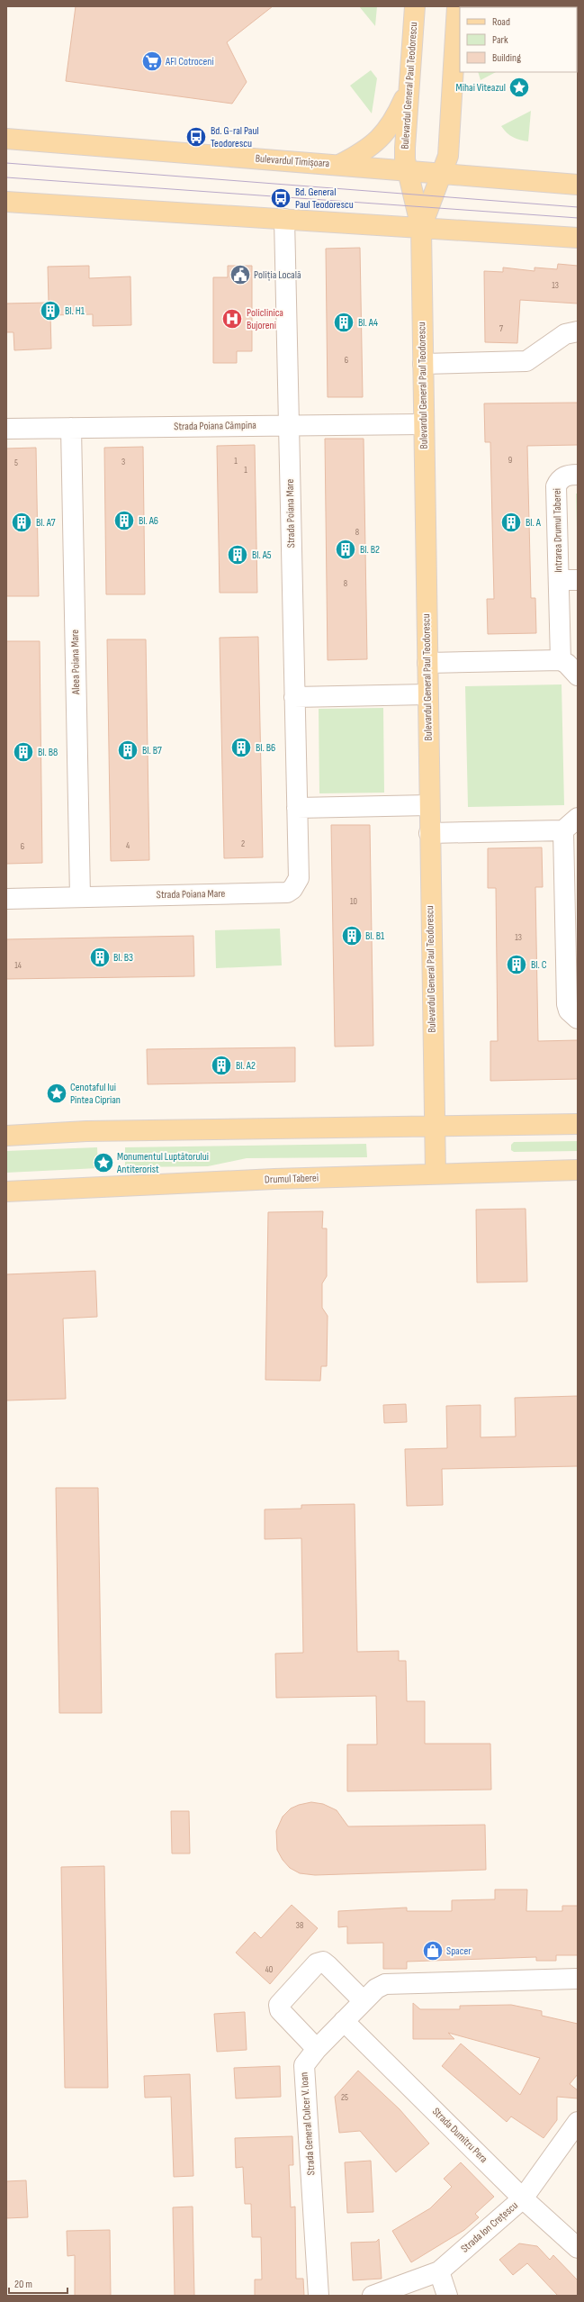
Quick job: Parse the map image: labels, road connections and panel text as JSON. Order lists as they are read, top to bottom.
{
  "streets": {
    "main road": ["Bulevardul General Paul Teodorescu", "Bulevardul Timișoara", "Drumul Taberei"],
    "street": [
      "Strada Poiana Câmpina",
      "Strada Poiana Mare",
      "Intrarea Drumul Taberei",
      "Aleea Poiana Mare",
      "Strada General Culcer V. Ioan",
      "Strada Dumitru Pera",
      "Strada Ion Crețescu"
    ]
  },
  "crossings": [
    ["Bulevardul General Paul Teodorescu", "Bulevardul Timișoara"],
    ["Bulevardul General Paul Teodorescu", "Strada Poiana Câmpina"],
    ["Bulevardul General Paul Teodorescu", "Drumul Taberei"],
    ["Strada Poiana Câmpina", "Strada Poiana Mare"],
    ["Strada Poiana Câmpina", "Aleea Poiana Mare"],
    ["Strada Poiana Mare", "Aleea Poiana Mare"],
    ["Strada General Culcer V. Ioan", "Strada Dumitru Pera"],
    ["Strada Dumitru Pera", "Strada Ion Crețescu"]
  ],
  "places": {
    "supermarket": ["AFI Cotroceni"],
    "place": ["Mihai Viteazul", "Cenotaful lui Pintea Ciprian", "Monumentul Luptătorului Antiterorist"],
    "bus stop": ["Bd. G-ral Paul Teodorescu", "Bd. General Paul Teodorescu"],
    "public building": ["Poliția Locală"],
    "building": [
      "Bl. H1",
      "Bl. A4",
      "Bl. A6",
      "Bl. A7",
      "Bl. A",
      "Bl. B2",
      "Bl. A5",
      "Bl. B6",
      "Bl. B7",
      "Bl. B8",
      "Bl. B1",
      "Bl. B3",
      "Bl. C",
      "Bl. A2"
    ],
    "hospital": ["Policlinica Bujoreni"],
    "shop": ["Spacer"]
  },
  "house_numbers": [
    "13",
    "7",
    "6",
    "9",
    "1",
    "3",
    "5",
    "1",
    "8",
    "8",
    "2",
    "4",
    "6",
    "10",
    "13",
    "14",
    "38",
    "40",
    "25"
  ],
  "legend": ["Road", "Park", "Building"],
  "scale_bar": "20 m"
}
